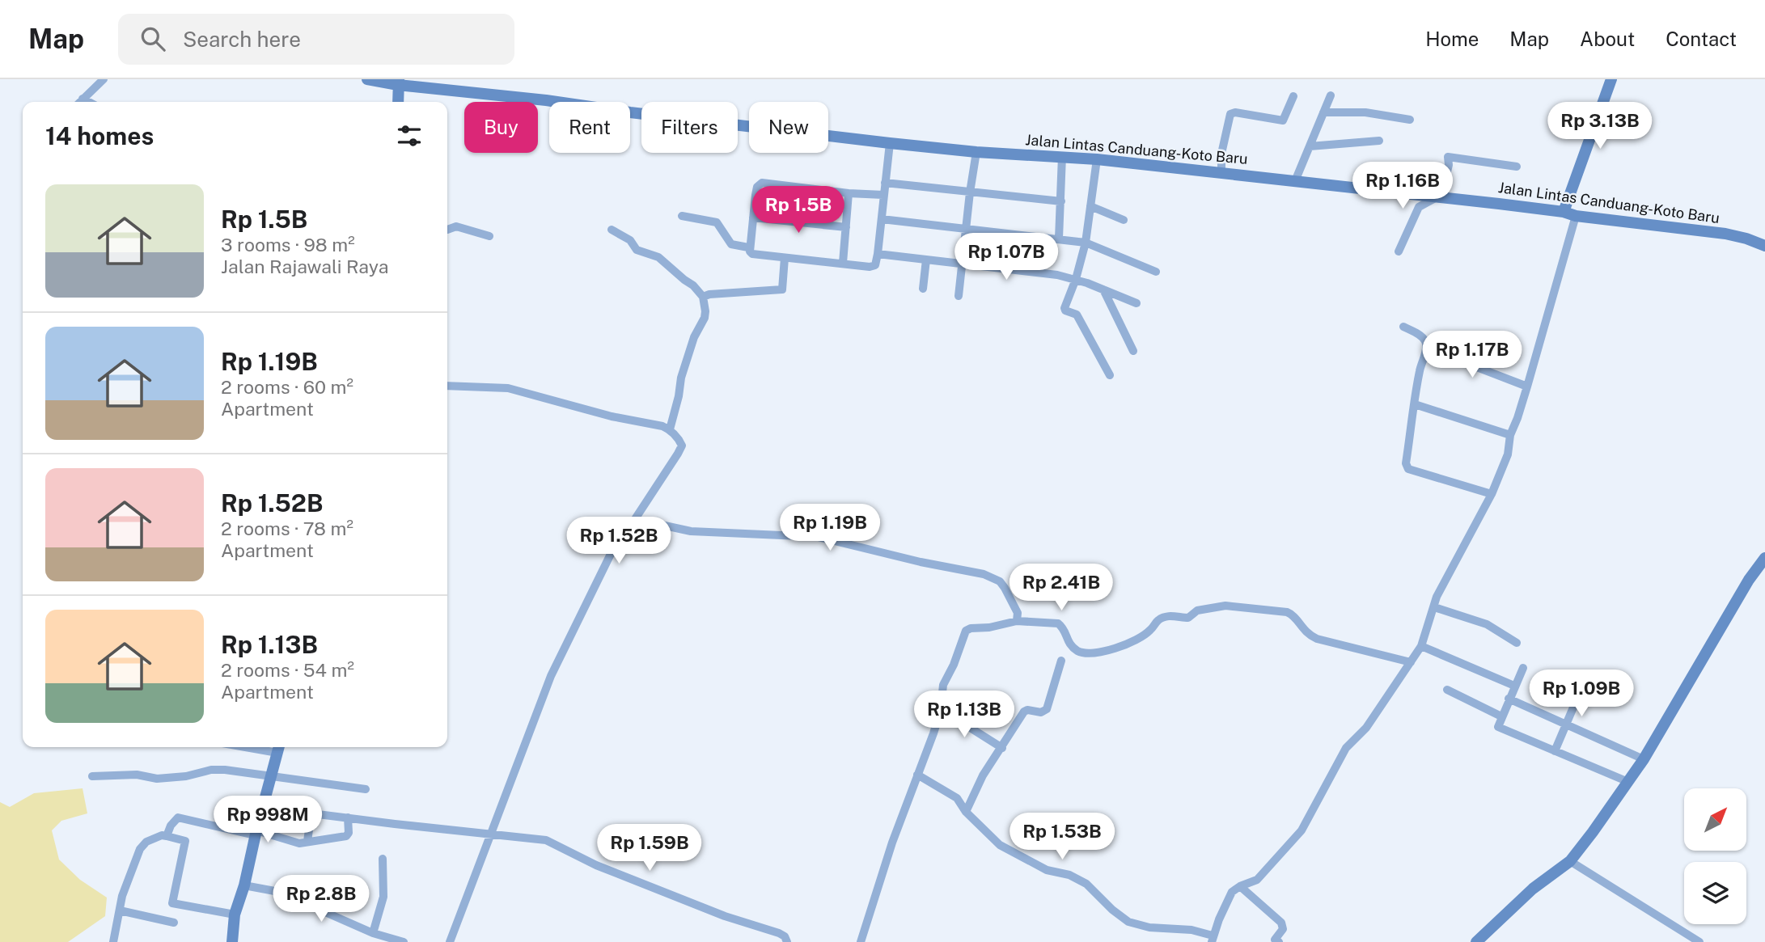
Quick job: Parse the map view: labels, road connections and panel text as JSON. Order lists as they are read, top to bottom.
{
  "streets": {
    "main road": ["Jalan Lintas Canduang-Koto Baru"]
  },
  "north": "top right",
  "page": {
    "header": "Map",
    "search": "Search here",
    "nav": [
      "Home",
      "Map",
      "About",
      "Contact"
    ],
    "price": [
      "Rp 3.13B",
      "Rp 1.16B",
      "Rp 1.5B",
      "Rp 1.07B",
      "Rp 1.17B",
      "Rp 1.19B",
      "Rp 1.52B",
      "Rp 2.41B",
      "Rp 1.09B",
      "Rp 1.13B",
      "Rp 998M",
      "Rp 1.53B",
      "Rp 1.59B",
      "Rp 2.8B"
    ],
    "chip": [
      "Buy",
      "Rent",
      "Filters",
      "New"
    ],
    "heading": "14 homes",
    "list": [
      {
        "name": "Rp 1.5B",
        "note": "3 rooms · 98 m² · Jalan Rajawali Raya"
      },
      {
        "name": "Rp 1.19B",
        "note": "2 rooms · 60 m² · Apartment"
      },
      {
        "name": "Rp 1.52B",
        "note": "2 rooms · 78 m² · Apartment"
      },
      {
        "name": "Rp 1.13B",
        "note": "2 rooms · 54 m² · Apartment"
      }
    ]
  }
}
